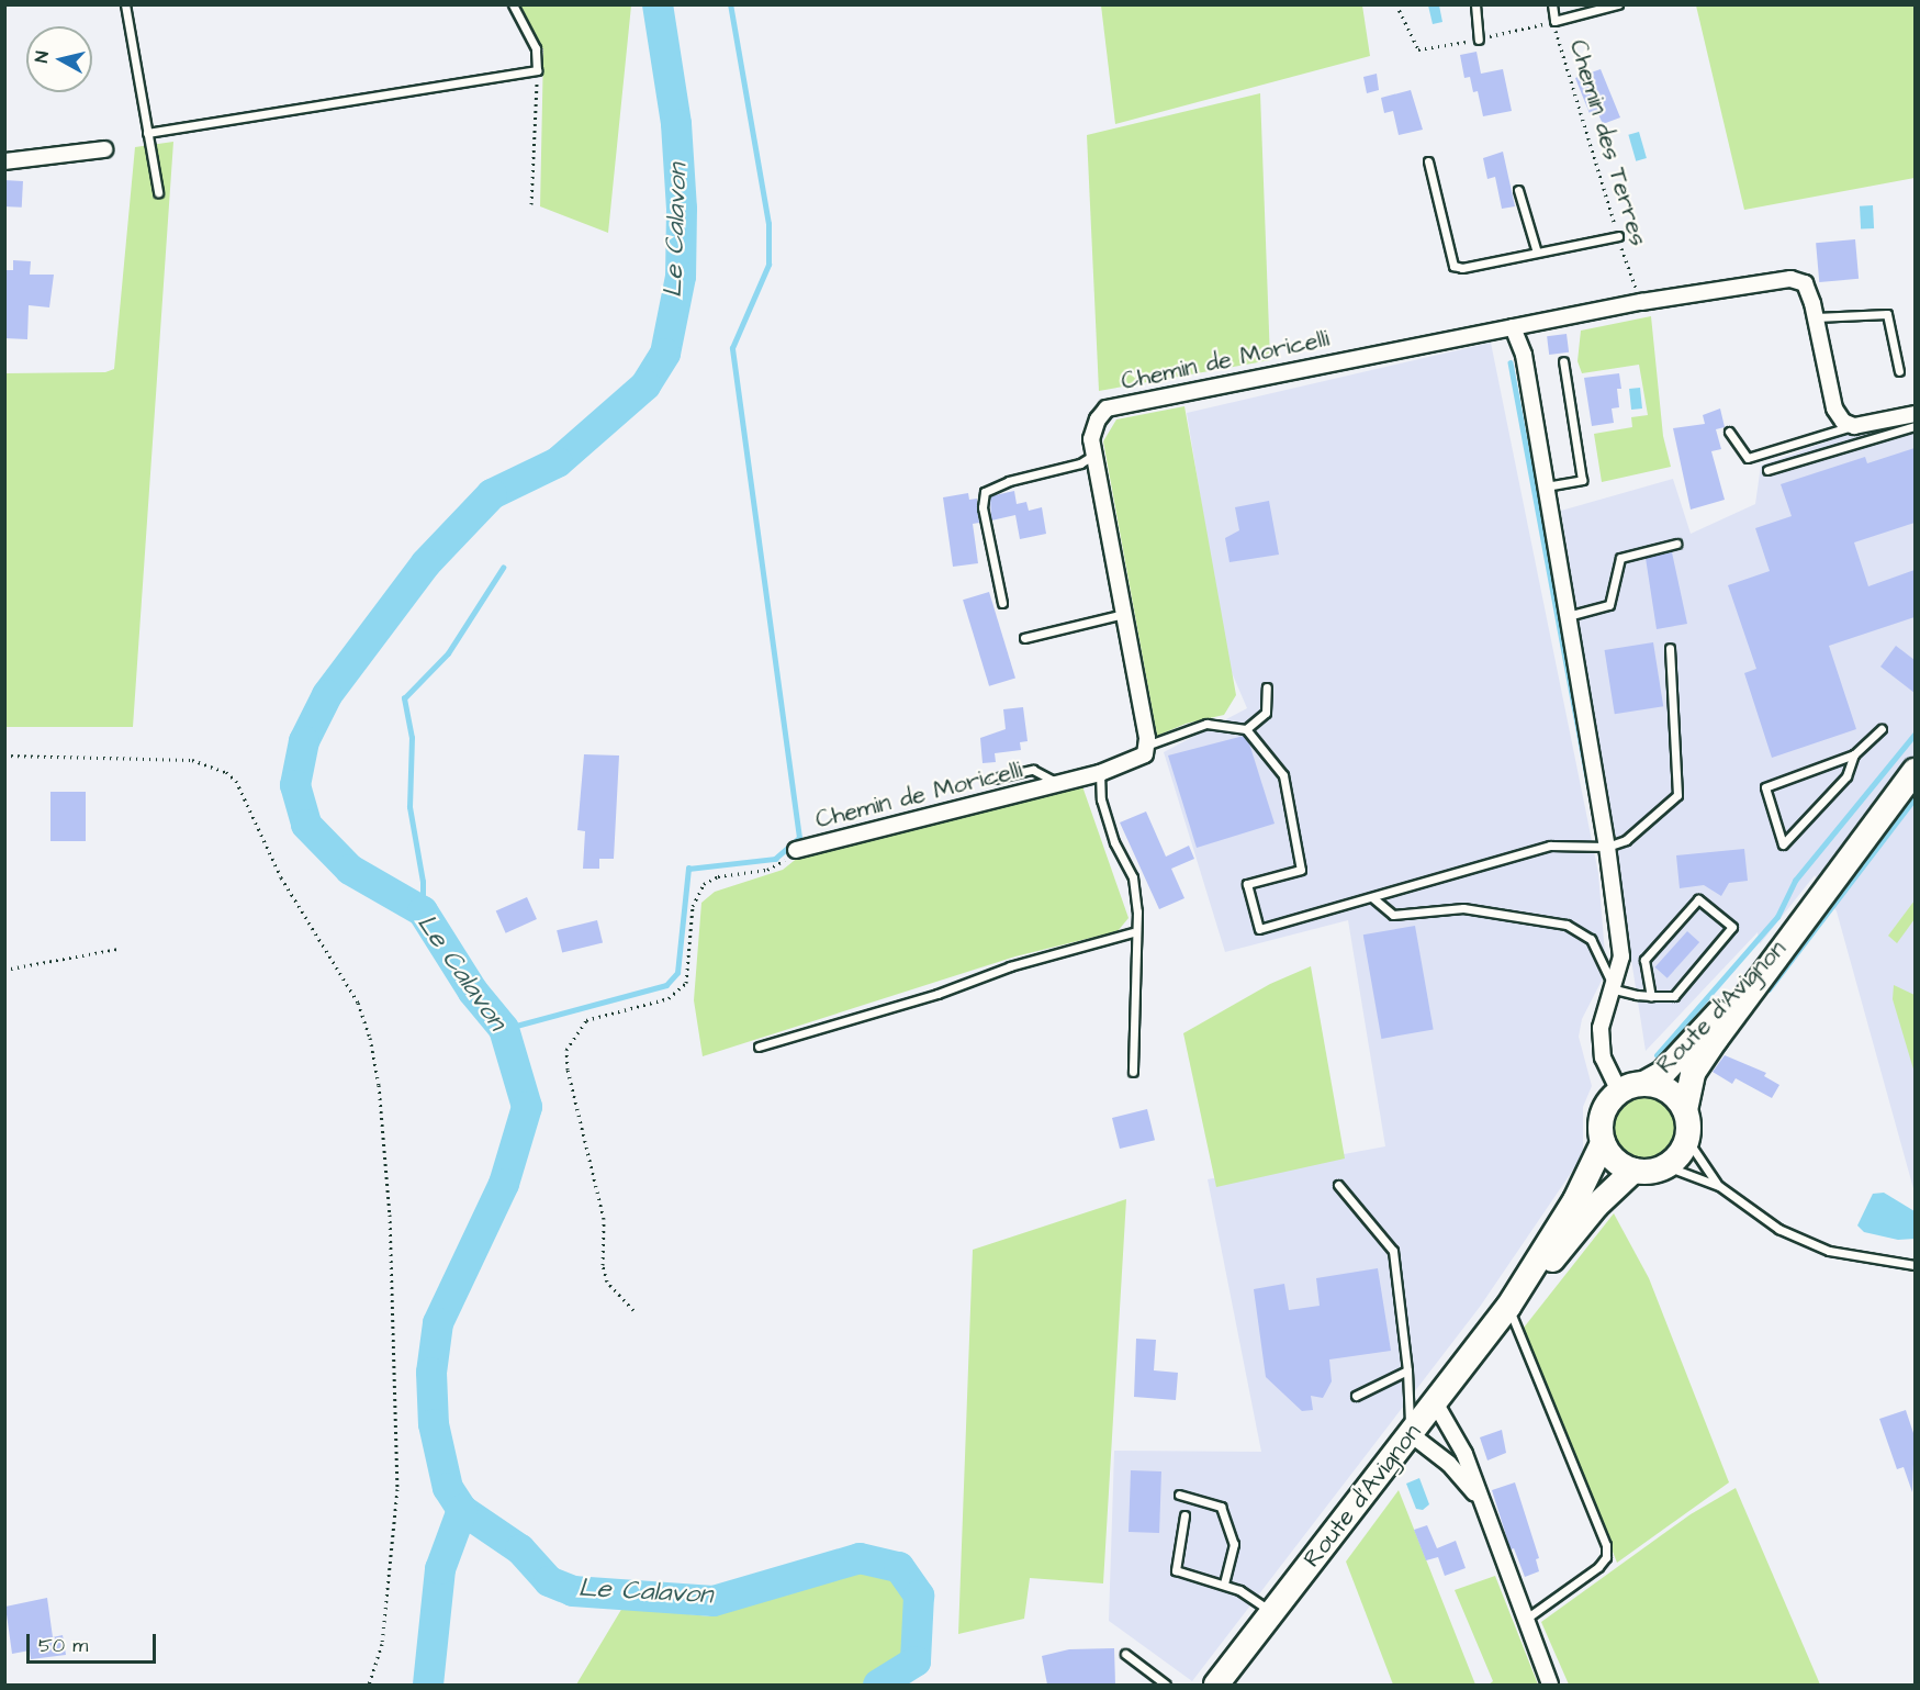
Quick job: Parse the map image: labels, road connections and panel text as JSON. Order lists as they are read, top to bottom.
{
  "streets": {
    "main road": ["Route d'Avignon"],
    "street": ["Chemin de Moricelli"],
    "path": ["Chemin des Terres"]
  },
  "crossings": [
    ["Chemin des Terres", "Chemin de Moricelli"]
  ],
  "water": ["Le Calavon"],
  "scale_bar": "50 m",
  "north": "left"
}
